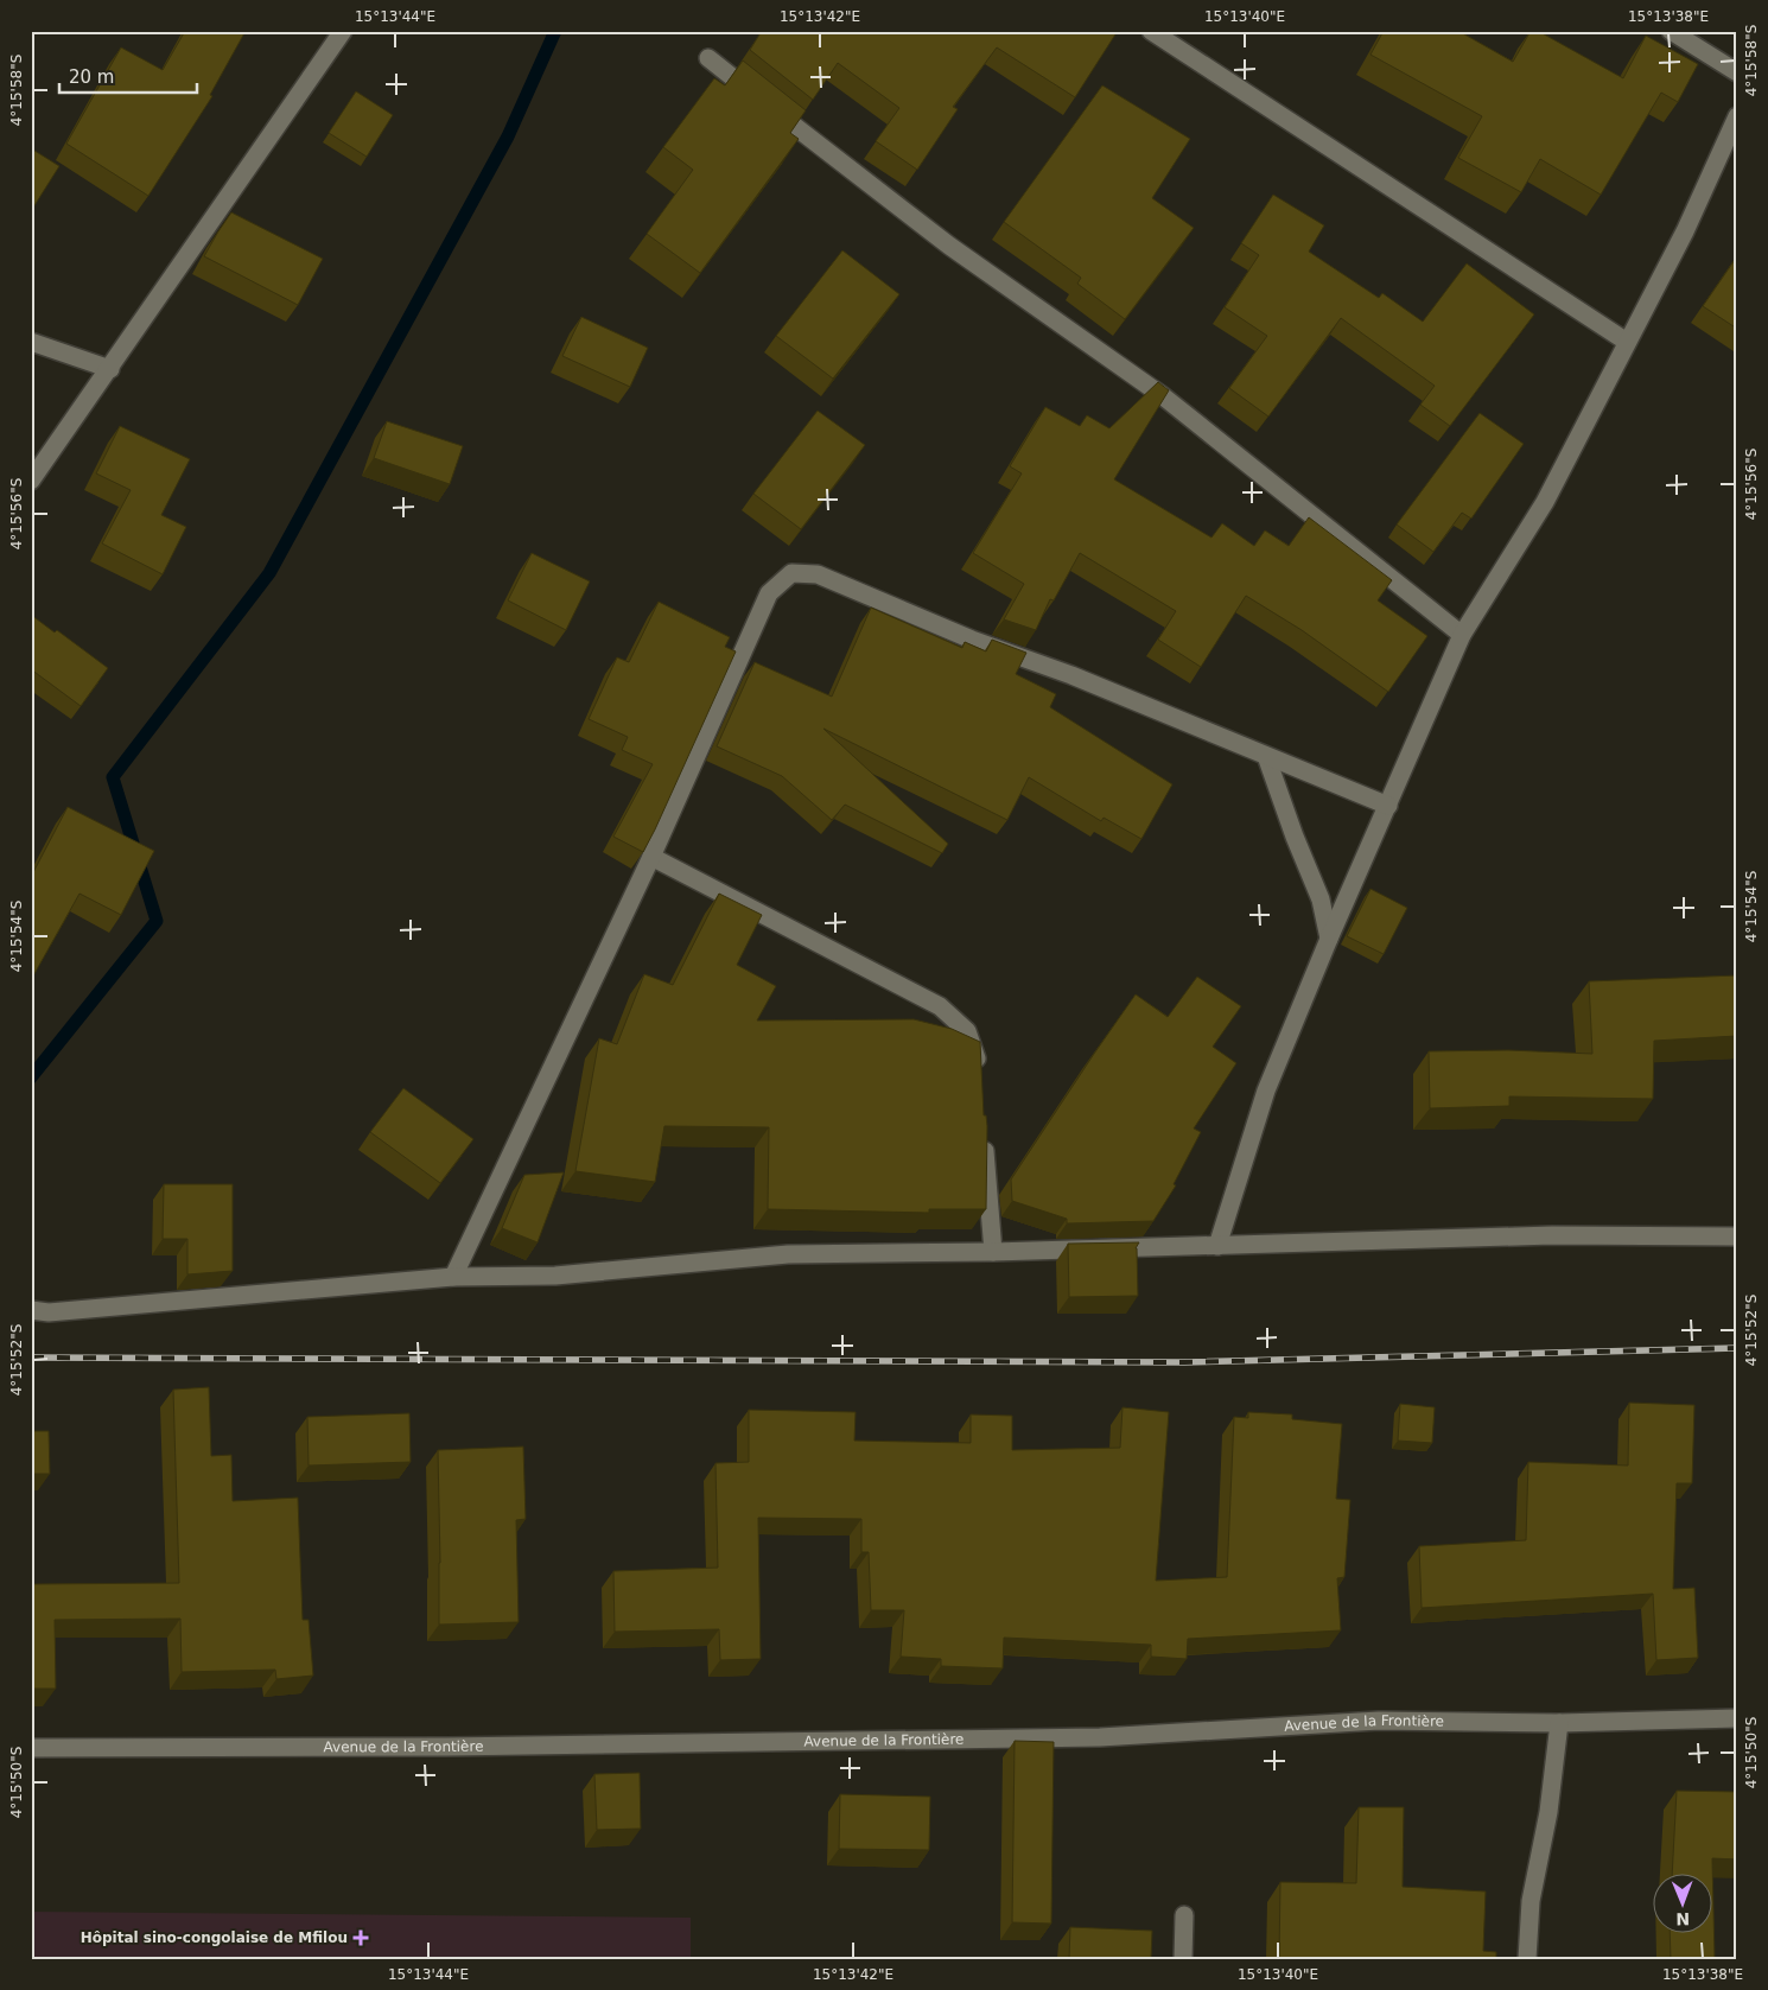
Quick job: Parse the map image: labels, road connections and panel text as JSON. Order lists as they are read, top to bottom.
{
  "streets": {
    "street": ["Avenue de la Frontière"]
  },
  "places": {
    "health": ["Hôpital sino-congolaise de Mfilou"]
  },
  "scale_bar": "20 m",
  "north": "bottom",
  "coordinates": [
    "15°13'44\"E",
    "15°13'42\"E",
    "15°13'40\"E",
    "15°13'38\"E",
    "4°15'58\"S",
    "4°15'56\"S",
    "4°15'54\"S",
    "4°15'52\"S",
    "4°15'50\"S"
  ]
}
